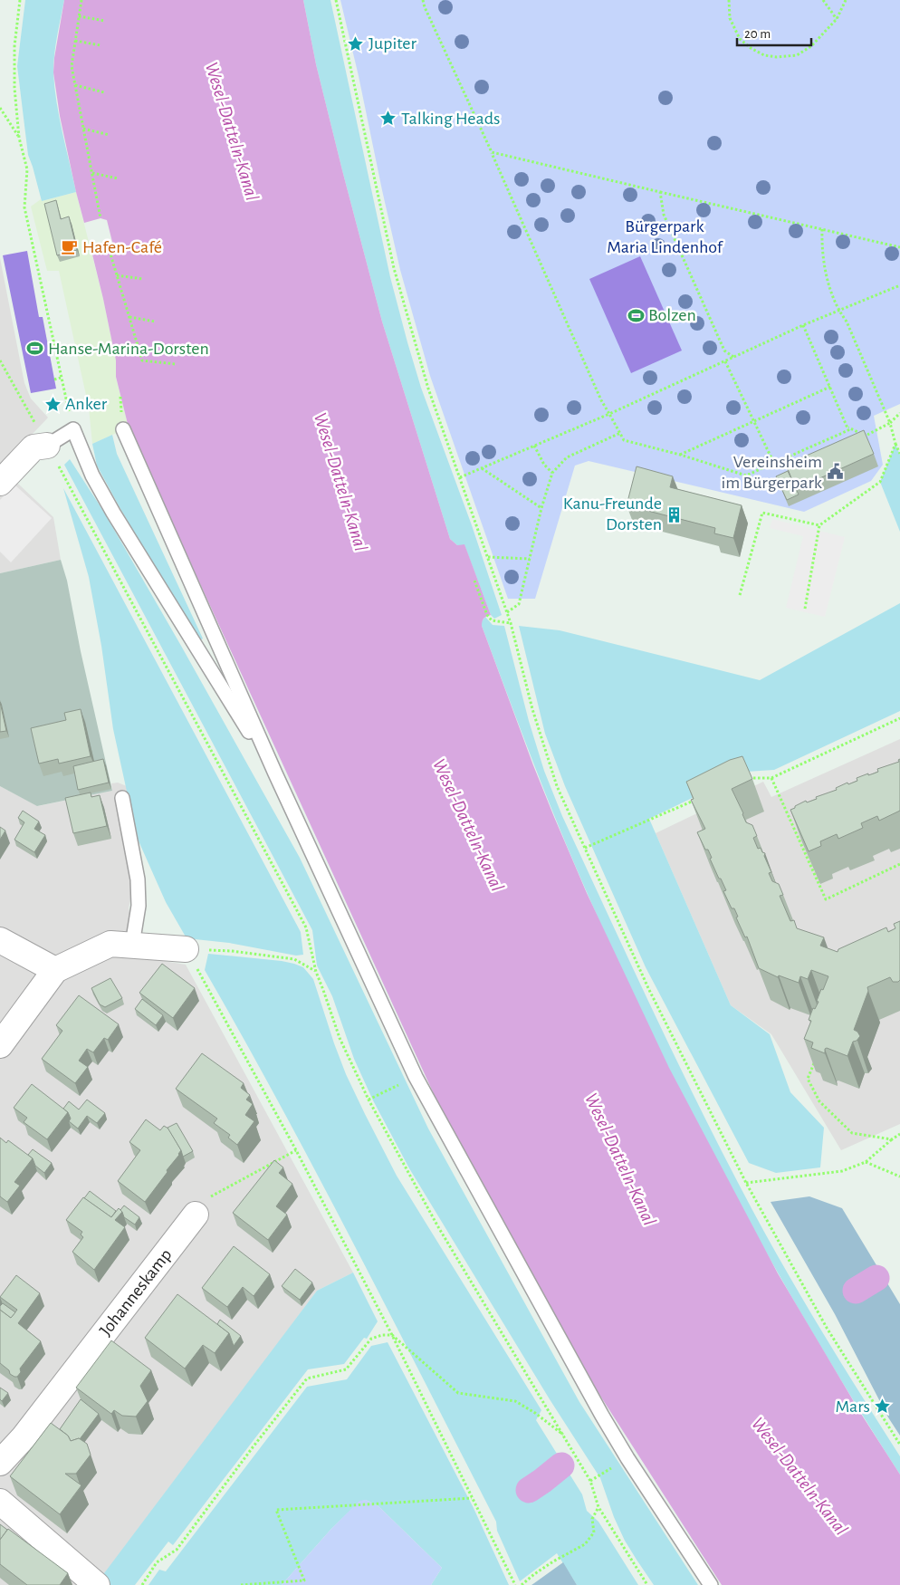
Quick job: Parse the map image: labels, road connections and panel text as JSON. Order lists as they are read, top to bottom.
{
  "streets": {
    "street": ["Johanneskamp"]
  },
  "water": ["Wesel-Datteln-Kanal"],
  "parks": ["Bürgerpark Maria Lindenhof"],
  "places": {
    "place": [
      "Jupiter",
      "Talking Heads",
      "Anker",
      "Mars"
    ],
    "cafe": ["Hafen-Café"],
    "sports": ["Bolzen", "Hanse-Marina-Dorsten"],
    "public building": ["Vereinsheim im Bürgerpark"],
    "building": ["Kanu-Freunde Dorsten"]
  },
  "scale_bar": "20 m"
}
